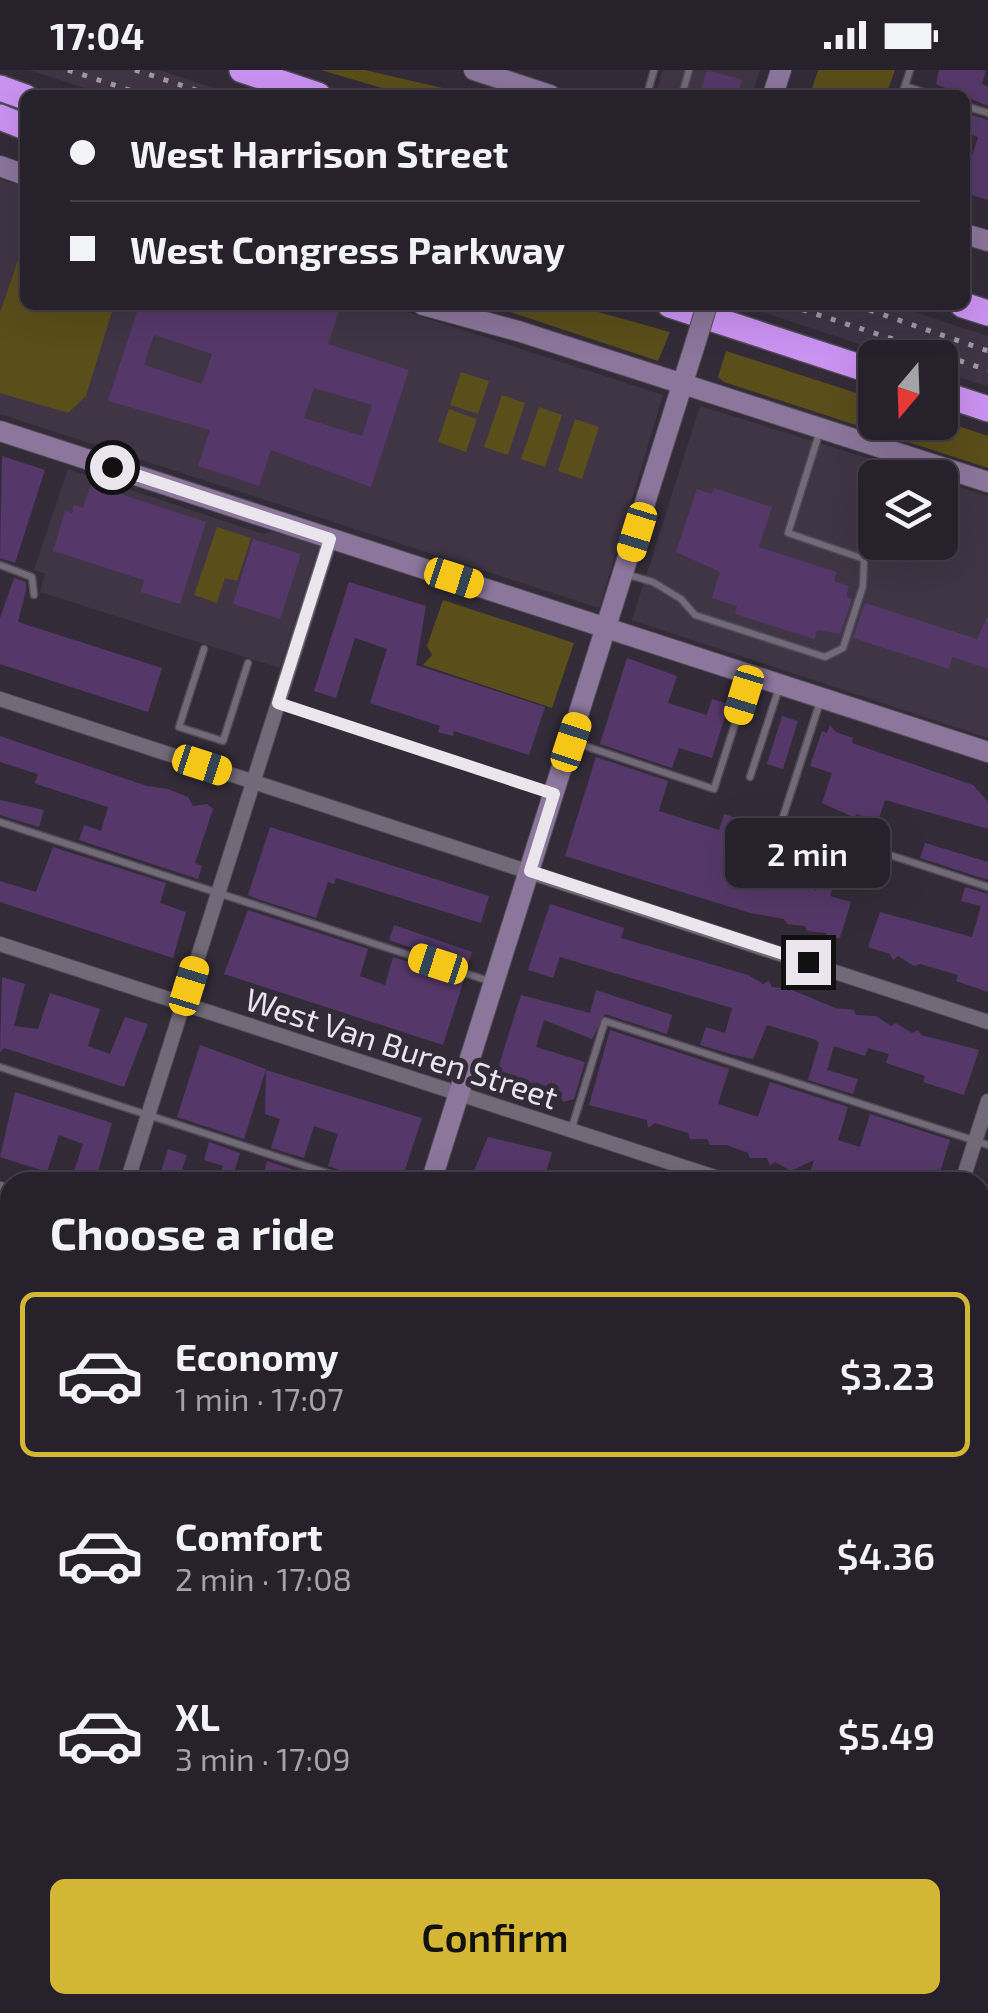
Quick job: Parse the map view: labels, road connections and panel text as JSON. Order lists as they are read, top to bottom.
{
  "streets": {
    "street": ["West Van Buren Street"]
  },
  "north": "bottom",
  "page": {
    "status": "17:04",
    "banner": ["West Harrison Street", "West Congress Parkway"],
    "bubble": "2 min",
    "heading": "Choose a ride",
    "list": [
      {
        "name": "Economy",
        "note": "1 min · 17:07",
        "value": "$3.23"
      },
      {
        "name": "Comfort",
        "note": "2 min · 17:08",
        "value": "$4.36"
      },
      {
        "name": "XL",
        "note": "3 min · 17:09",
        "value": "$5.49"
      }
    ],
    "buttons": "Confirm"
  }
}
